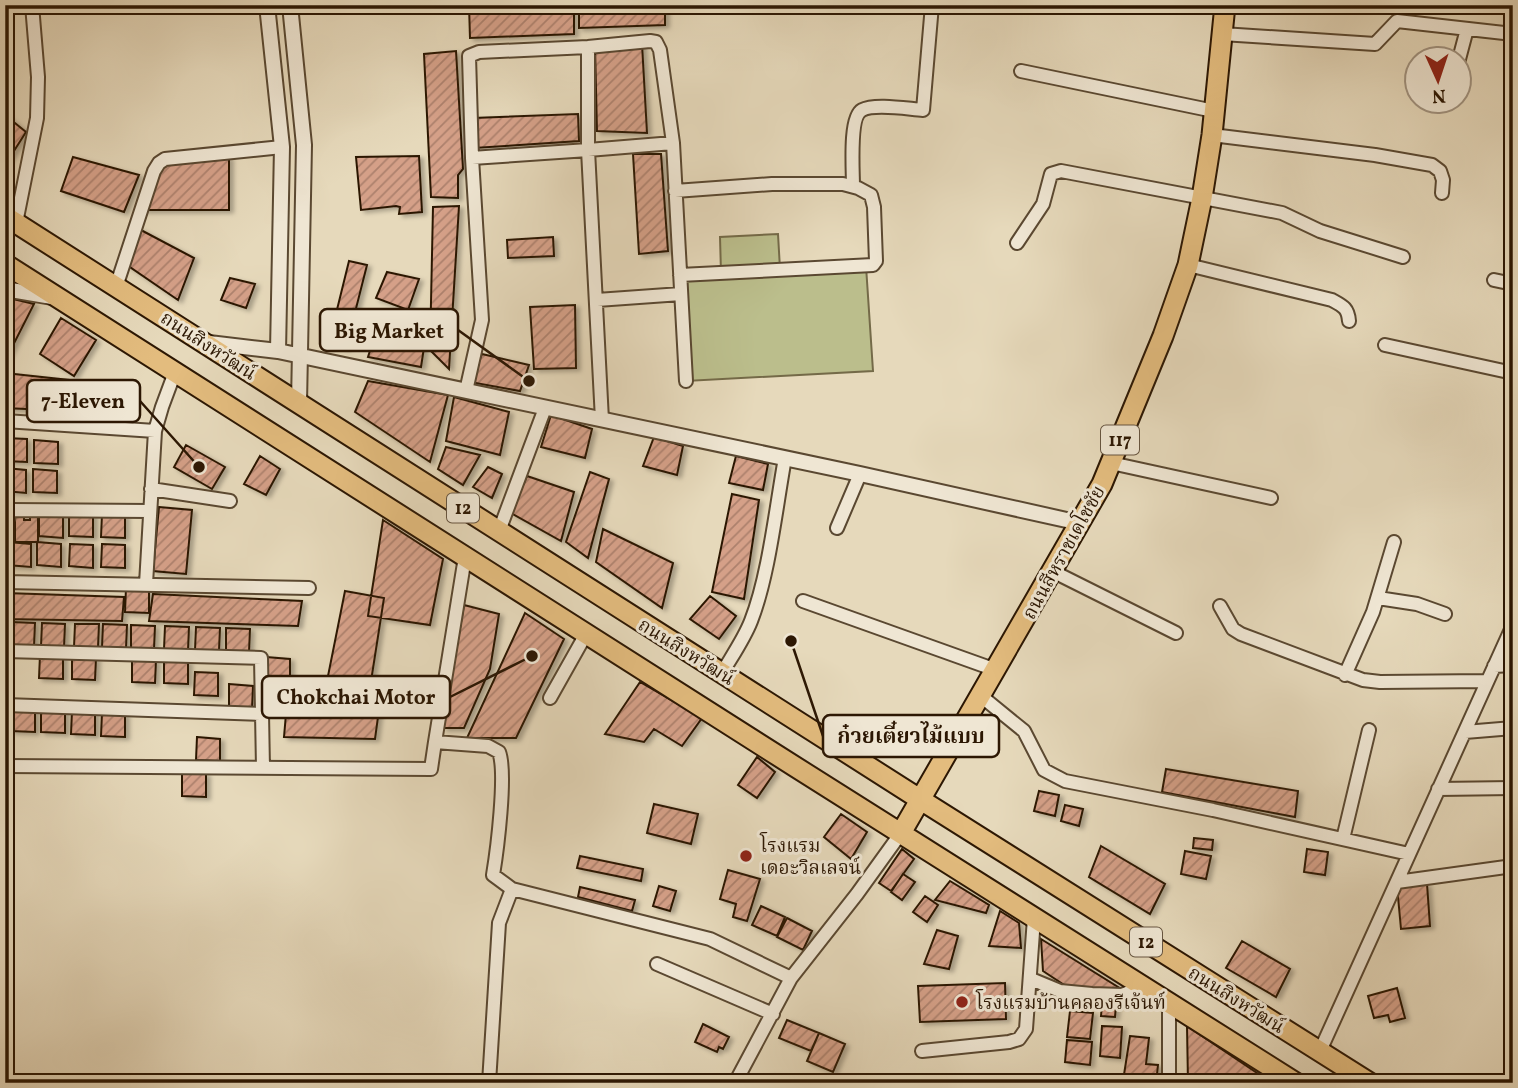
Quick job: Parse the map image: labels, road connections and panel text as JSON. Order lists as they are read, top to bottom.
{
  "streets": {
    "main road": [
      "ถนนสิงหวัฒน์",
      "117",
      "12",
      "ถนนสีหราชเดโชชัย"
    ]
  },
  "crossings": [
    ["ถนนสิงหวัฒน์", "ถนนสีหราชเดโชชัย"]
  ],
  "places": [
    "Big Market",
    "7-Eleven",
    "ก๋วยเตี๋ยวไม้แบบ",
    "Chokchai Motor",
    "โรงแรม เดอะวิลเลจน์",
    "โรงแรมบ้านคลองรีเจ้นท์"
  ],
  "north": "bottom"
}
